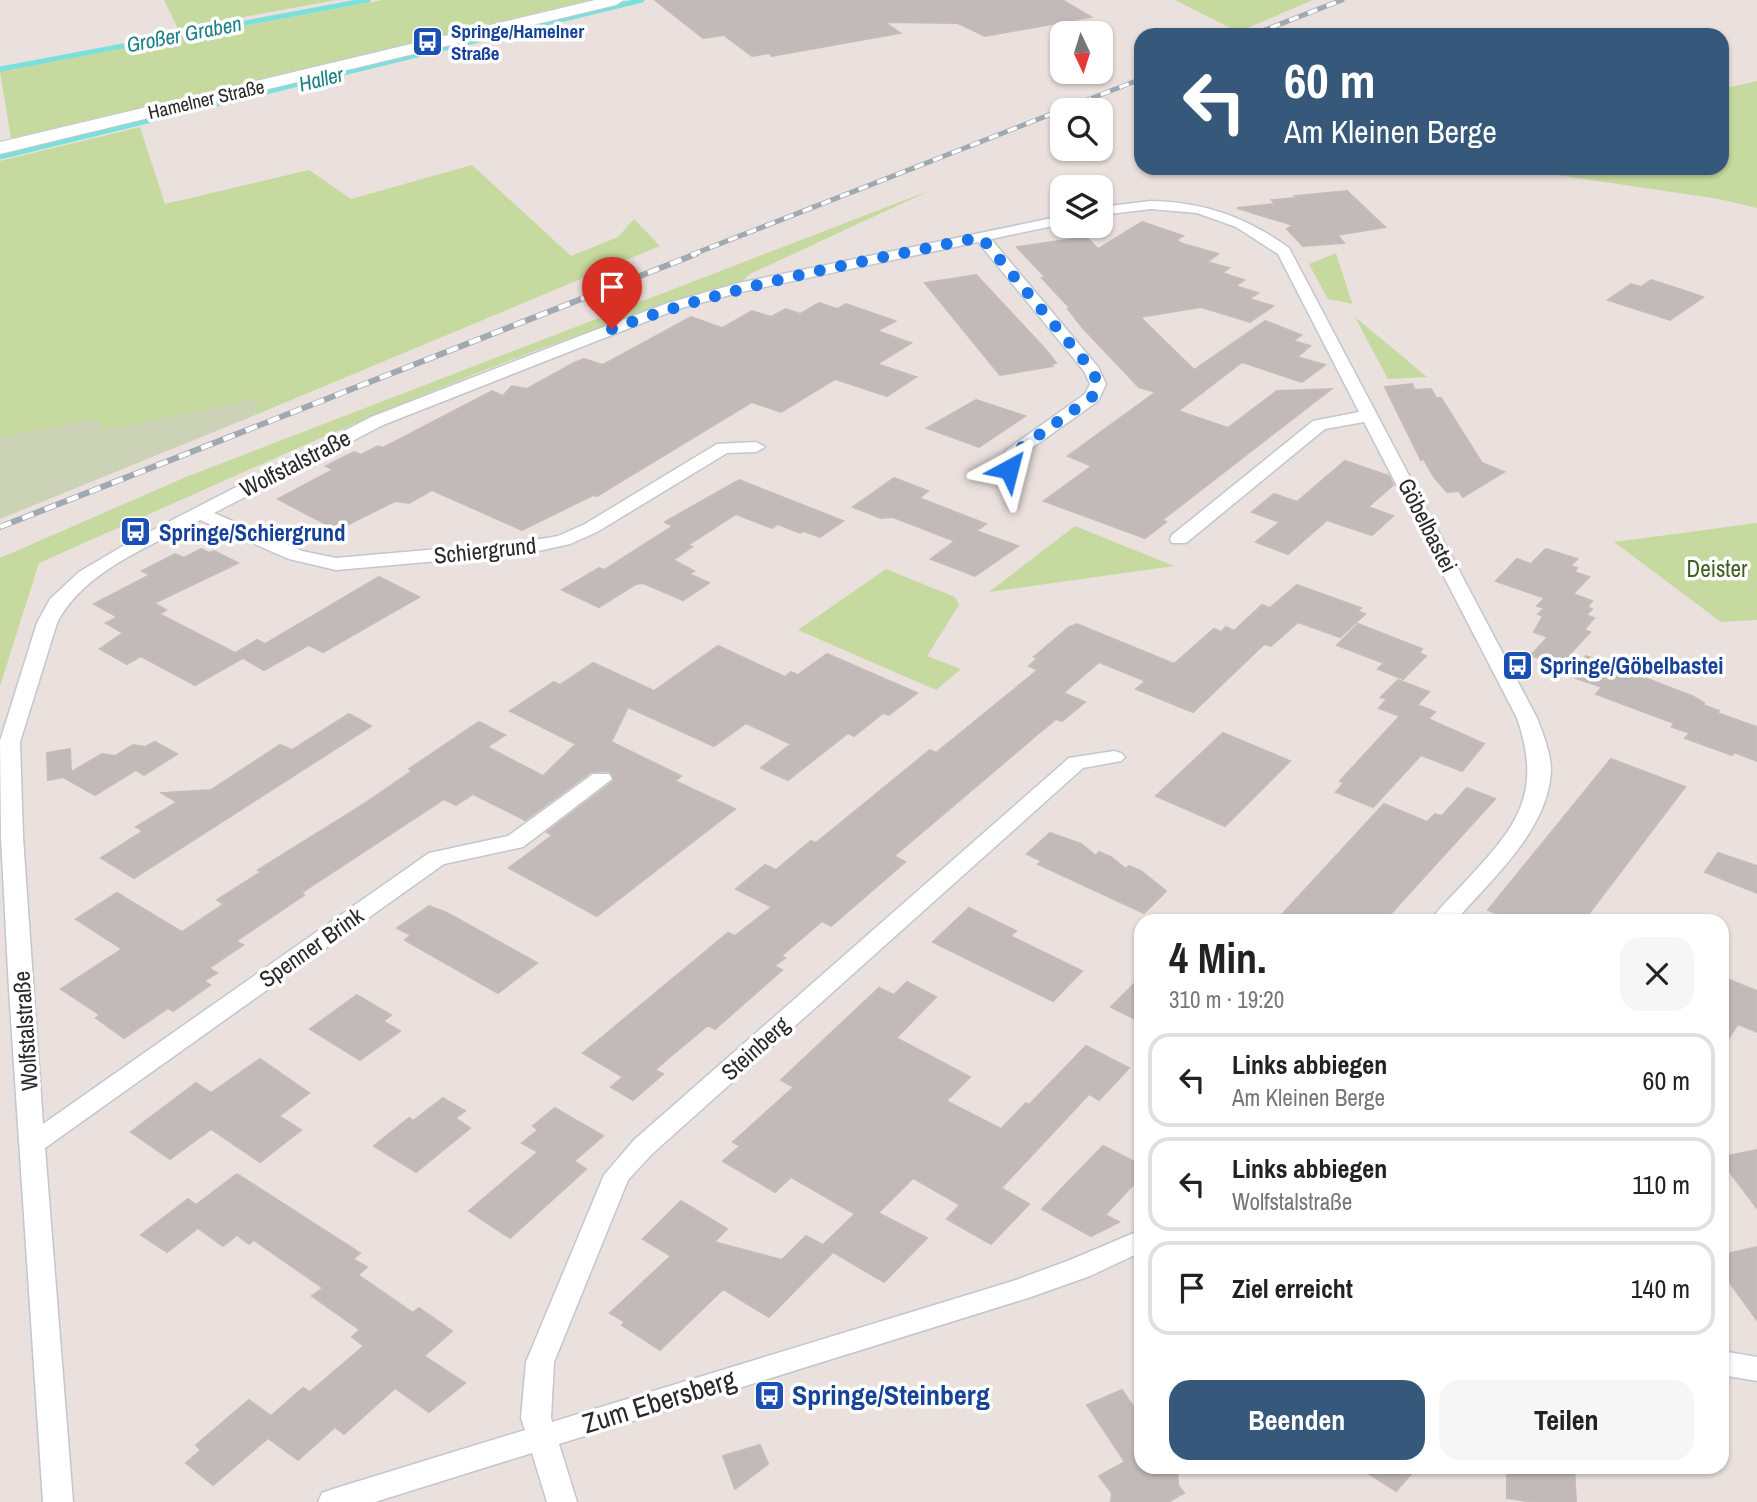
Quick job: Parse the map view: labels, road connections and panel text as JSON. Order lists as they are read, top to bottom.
{
  "streets": {
    "street": [
      "Hamelner Straße",
      "Wolfstalstraße",
      "Göbelbastei",
      "Schiergrund",
      "Spenner Brink",
      "Steinberg",
      "Zum Ebersberg"
    ]
  },
  "crossings": [
    ["Wolfstalstraße", "Schiergrund"],
    ["Wolfstalstraße", "Spenner Brink"],
    ["Steinberg", "Zum Ebersberg"]
  ],
  "water": ["Großer Graben", "Haller"],
  "parks": ["Deister"],
  "places": {
    "bus stop": [
      "Springe/Hamelner Straße",
      "Springe/Schiergrund",
      "Springe/Göbelbastei",
      "Springe/Steinberg"
    ]
  },
  "north": "bottom",
  "page": {
    "turn": ["60 m", "Am Kleinen Berge"],
    "heading": ["4 Min.", "310 m · 19:20"],
    "list": [
      {
        "name": "Links abbiegen",
        "note": "Am Kleinen Berge",
        "value": "60 m"
      },
      {
        "name": "Links abbiegen",
        "note": "Wolfstalstraße",
        "value": "110 m"
      },
      {
        "name": "Ziel erreicht",
        "value": "140 m"
      }
    ],
    "buttons": ["Beenden", "Teilen"]
  }
}
